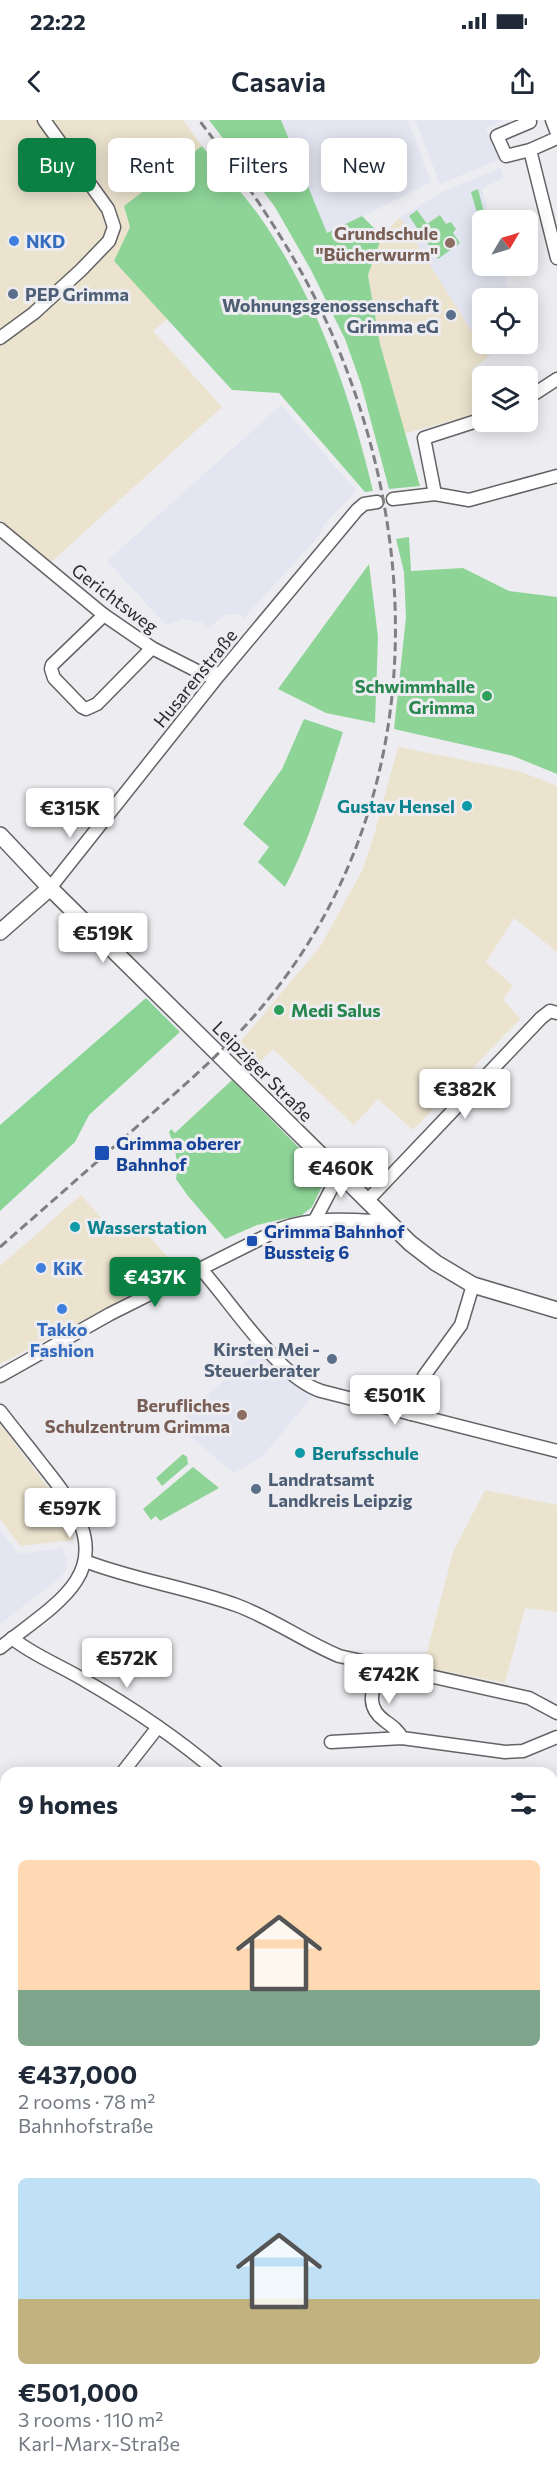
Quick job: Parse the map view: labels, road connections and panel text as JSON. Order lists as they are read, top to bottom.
{
  "streets": {
    "main road": ["Leipziger Straße"],
    "street": ["Gerichtsweg", "Husarenstraße"]
  },
  "crossings": [
    ["Gerichtsweg", "Husarenstraße"],
    ["Husarenstraße", "Leipziger Straße"]
  ],
  "places": {
    "other": [
      "NKD",
      "Grundschule \"Bücherwurm\"",
      "PEP Grimma",
      "Wohnungsgenossenschaft Grimma eG",
      "Schwimmhalle Grimma",
      "Gustav Hensel",
      "Medi Salus",
      "Wasserstation",
      "KiK",
      "Takko Fashion",
      "Kirsten Mei - Steuerberater",
      "Berufliches Schulzentrum Grimma",
      "Berufsschule",
      "Landratsamt Landkreis Leipzig"
    ],
    "transit": ["Grimma oberer Bahnhof", "Grimma Bahnhof Bussteig 6"]
  },
  "north": "top right",
  "page": {
    "status": "22:22",
    "header": "Casavia",
    "chip": [
      "Buy",
      "Rent",
      "Filters",
      "New"
    ],
    "price": [
      "€315K",
      "€519K",
      "€382K",
      "€460K",
      "€437K",
      "€501K",
      "€597K",
      "€572K",
      "€742K"
    ],
    "heading": "9 homes",
    "list": [
      {
        "name": "€437,000",
        "note": "2 rooms · 78 m² · Bahnhofstraße"
      },
      {
        "name": "€501,000",
        "note": "3 rooms · 110 m² · Karl-Marx-Straße"
      }
    ]
  }
}
